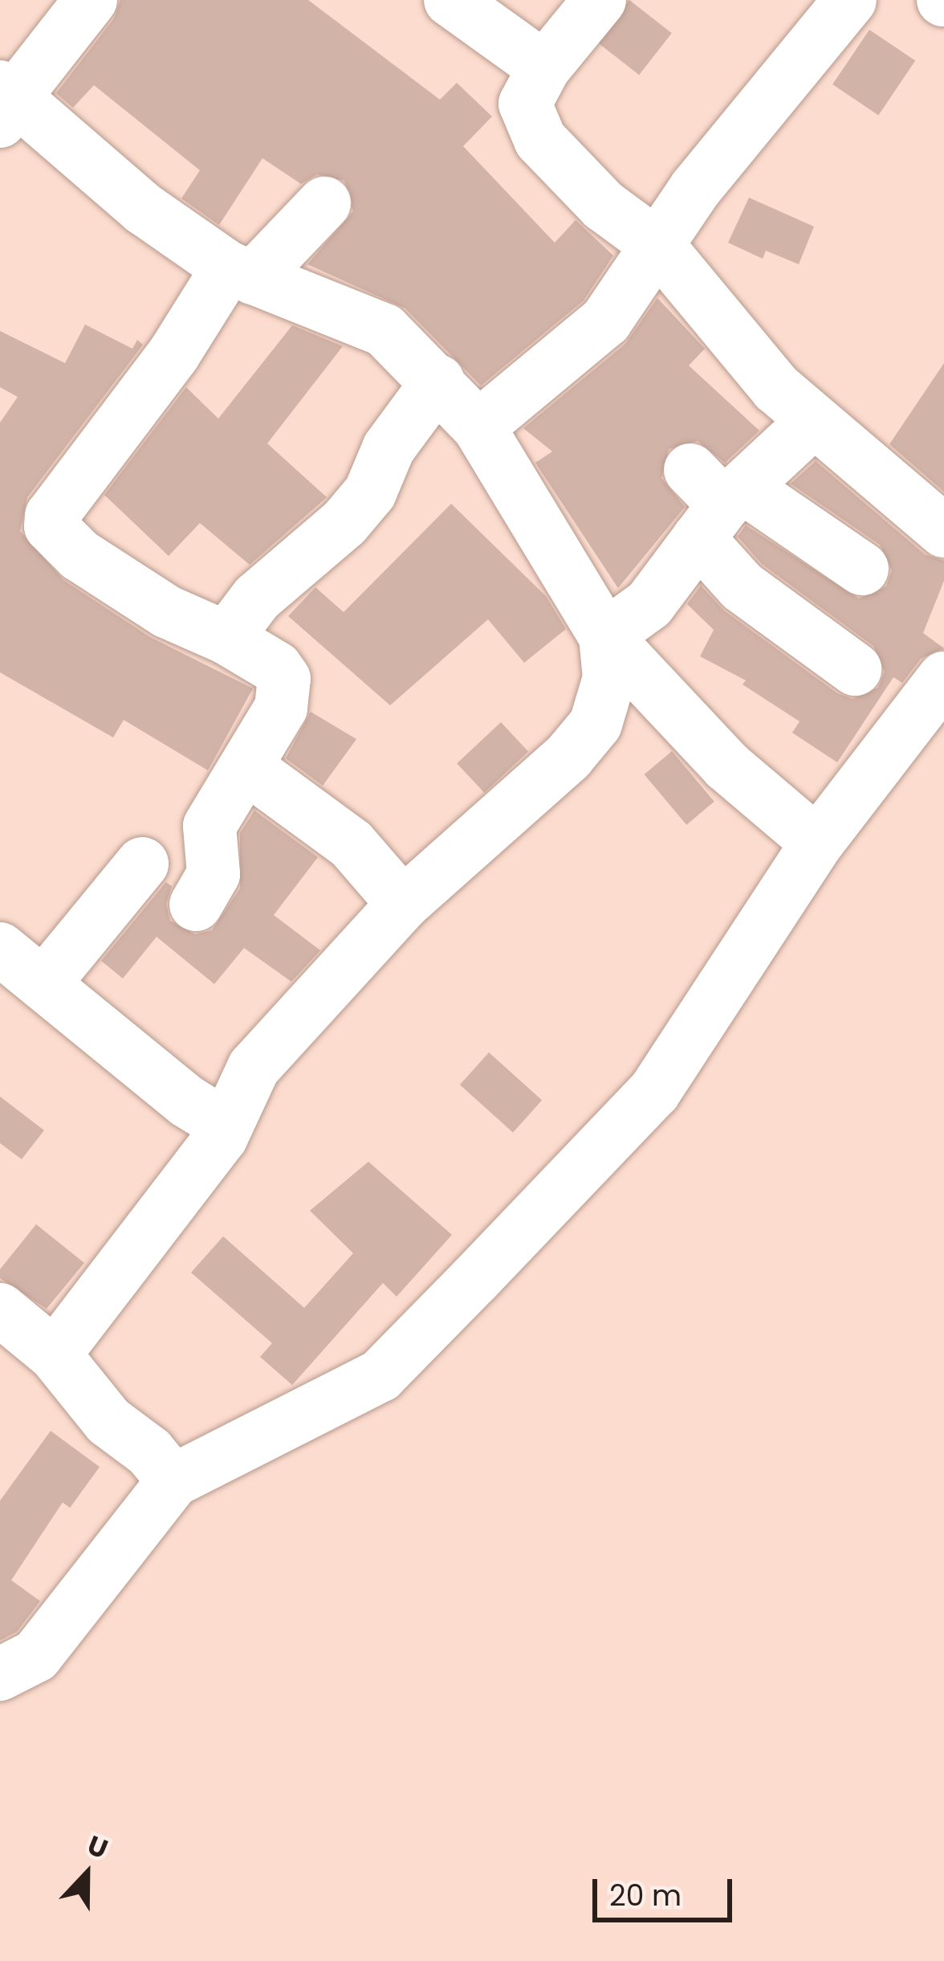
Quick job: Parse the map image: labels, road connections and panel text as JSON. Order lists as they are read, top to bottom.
{
  "scale_bar": "20 m",
  "north": "top"
}
